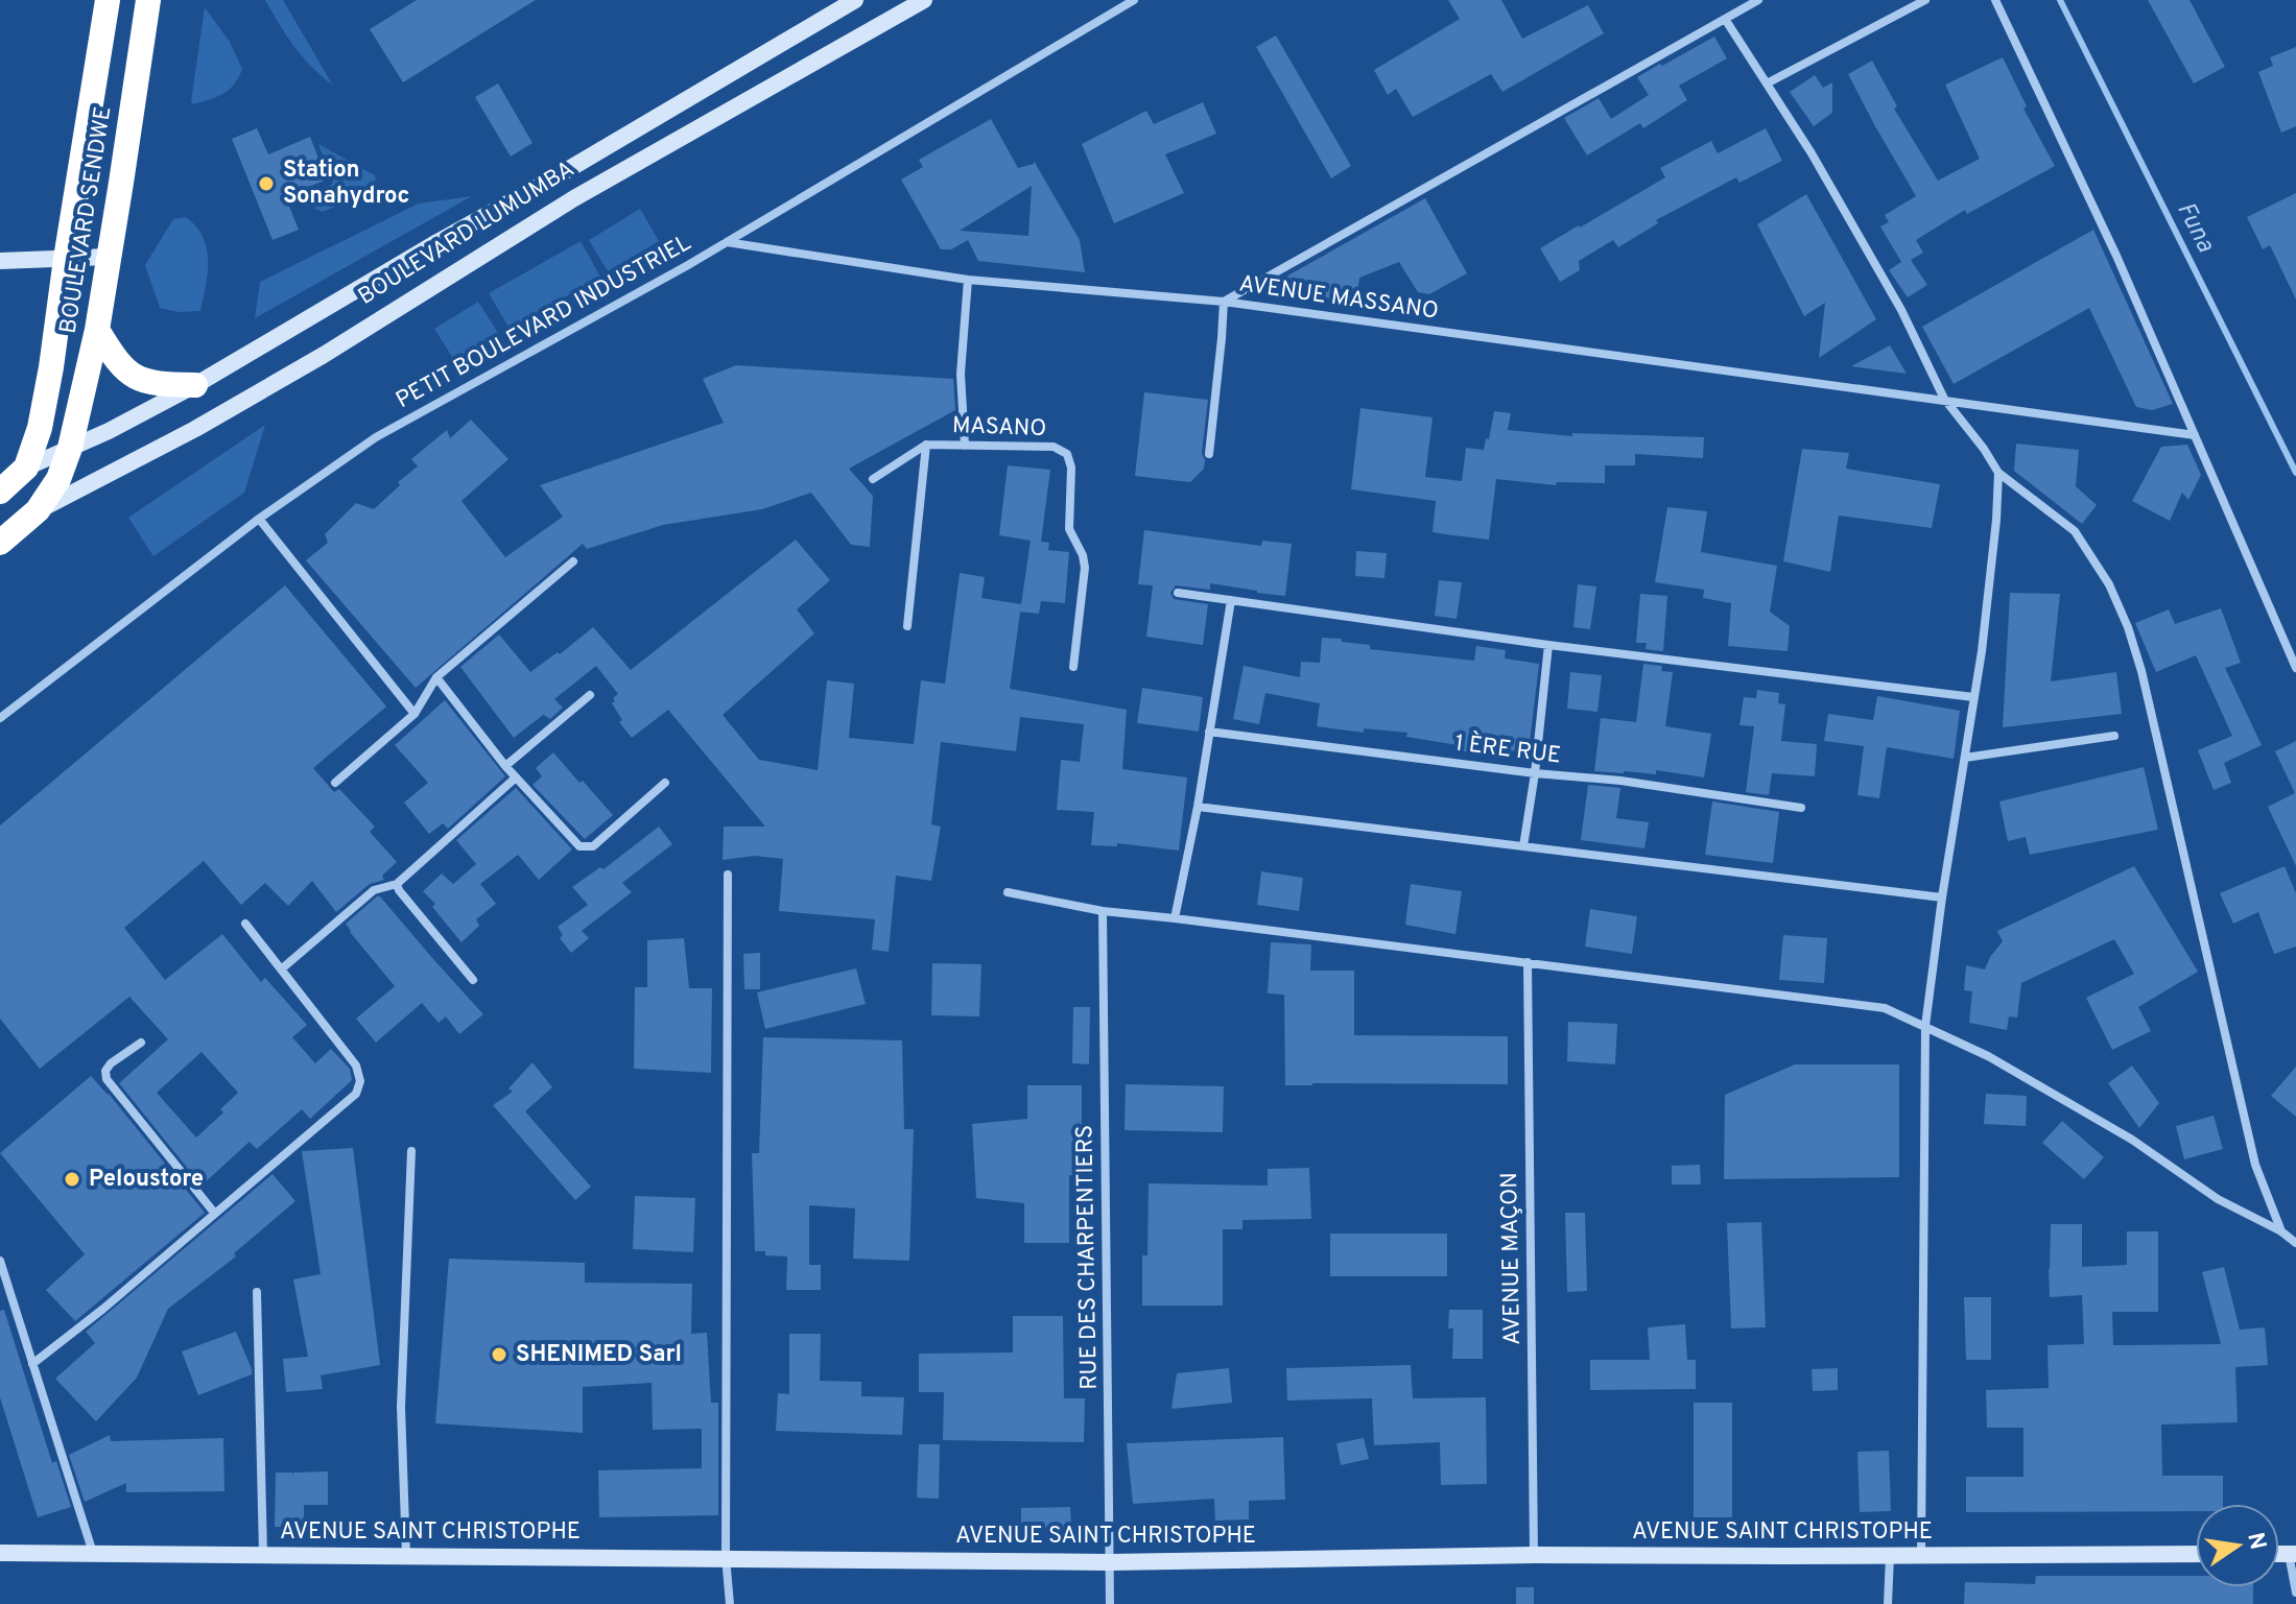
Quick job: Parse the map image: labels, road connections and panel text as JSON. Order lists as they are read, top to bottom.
{
  "streets": {
    "highway": ["BOULEVARD SENDWE", "BOULEVARD LUMUMBA"],
    "street": [
      "AVENUE MASSANO",
      "PETIT BOULEVARD INDUSTRIEL",
      "MASANO",
      "1 ÈRE RUE",
      "RUE DES CHARPENTIERS",
      "AVENUE MAÇON",
      "AVENUE SAINT CHRISTOPHE"
    ]
  },
  "crossings": [
    ["BOULEVARD SENDWE", "BOULEVARD LUMUMBA"],
    ["AVENUE MASSANO", "PETIT BOULEVARD INDUSTRIEL"],
    ["RUE DES CHARPENTIERS", "AVENUE SAINT CHRISTOPHE"],
    ["AVENUE MAÇON", "AVENUE SAINT CHRISTOPHE"]
  ],
  "water": ["Funa"],
  "places": ["Station Sonahydroc", "Peloustore", "SHENIMED Sarl"],
  "north": "right"
}
